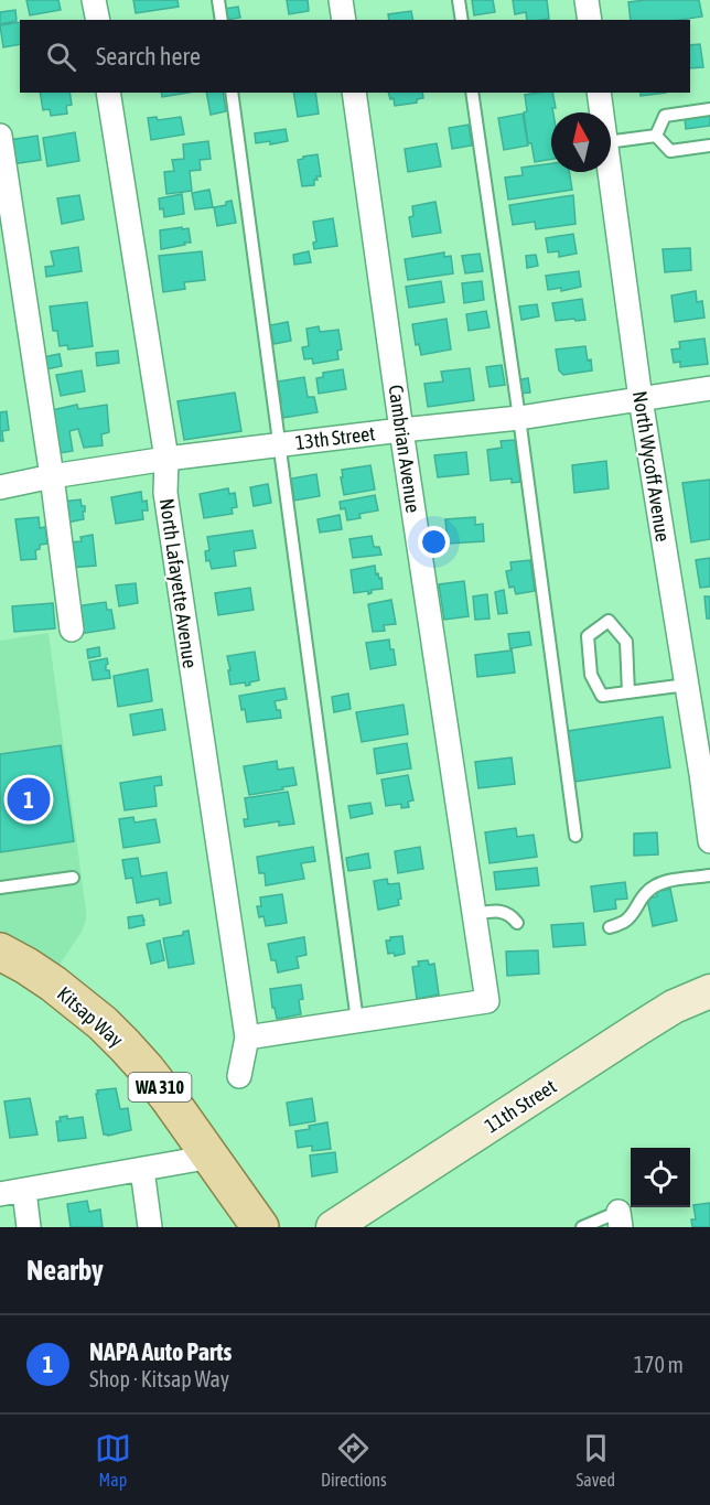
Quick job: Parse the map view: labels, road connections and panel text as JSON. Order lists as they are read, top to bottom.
{
  "streets": {
    "main road": ["Kitsap Way", "WA 310", "11th Street"],
    "street": [
      "13th Street",
      "Cambrian Avenue",
      "North Wycoff Avenue",
      "North Lafayette Avenue"
    ]
  },
  "crossings": [
    ["13th Street", "Cambrian Avenue"],
    ["13th Street", "North Wycoff Avenue"],
    ["13th Street", "North Lafayette Avenue"]
  ],
  "north": "top",
  "page": {
    "search": "Search here",
    "pins": "1",
    "heading": "Nearby",
    "list": [
      {
        "mark": "1",
        "name": "NAPA Auto Parts",
        "note": "Shop · Kitsap Way",
        "value": "170 m"
      }
    ],
    "nav": ["Map", "Directions", "Saved"]
  }
}
